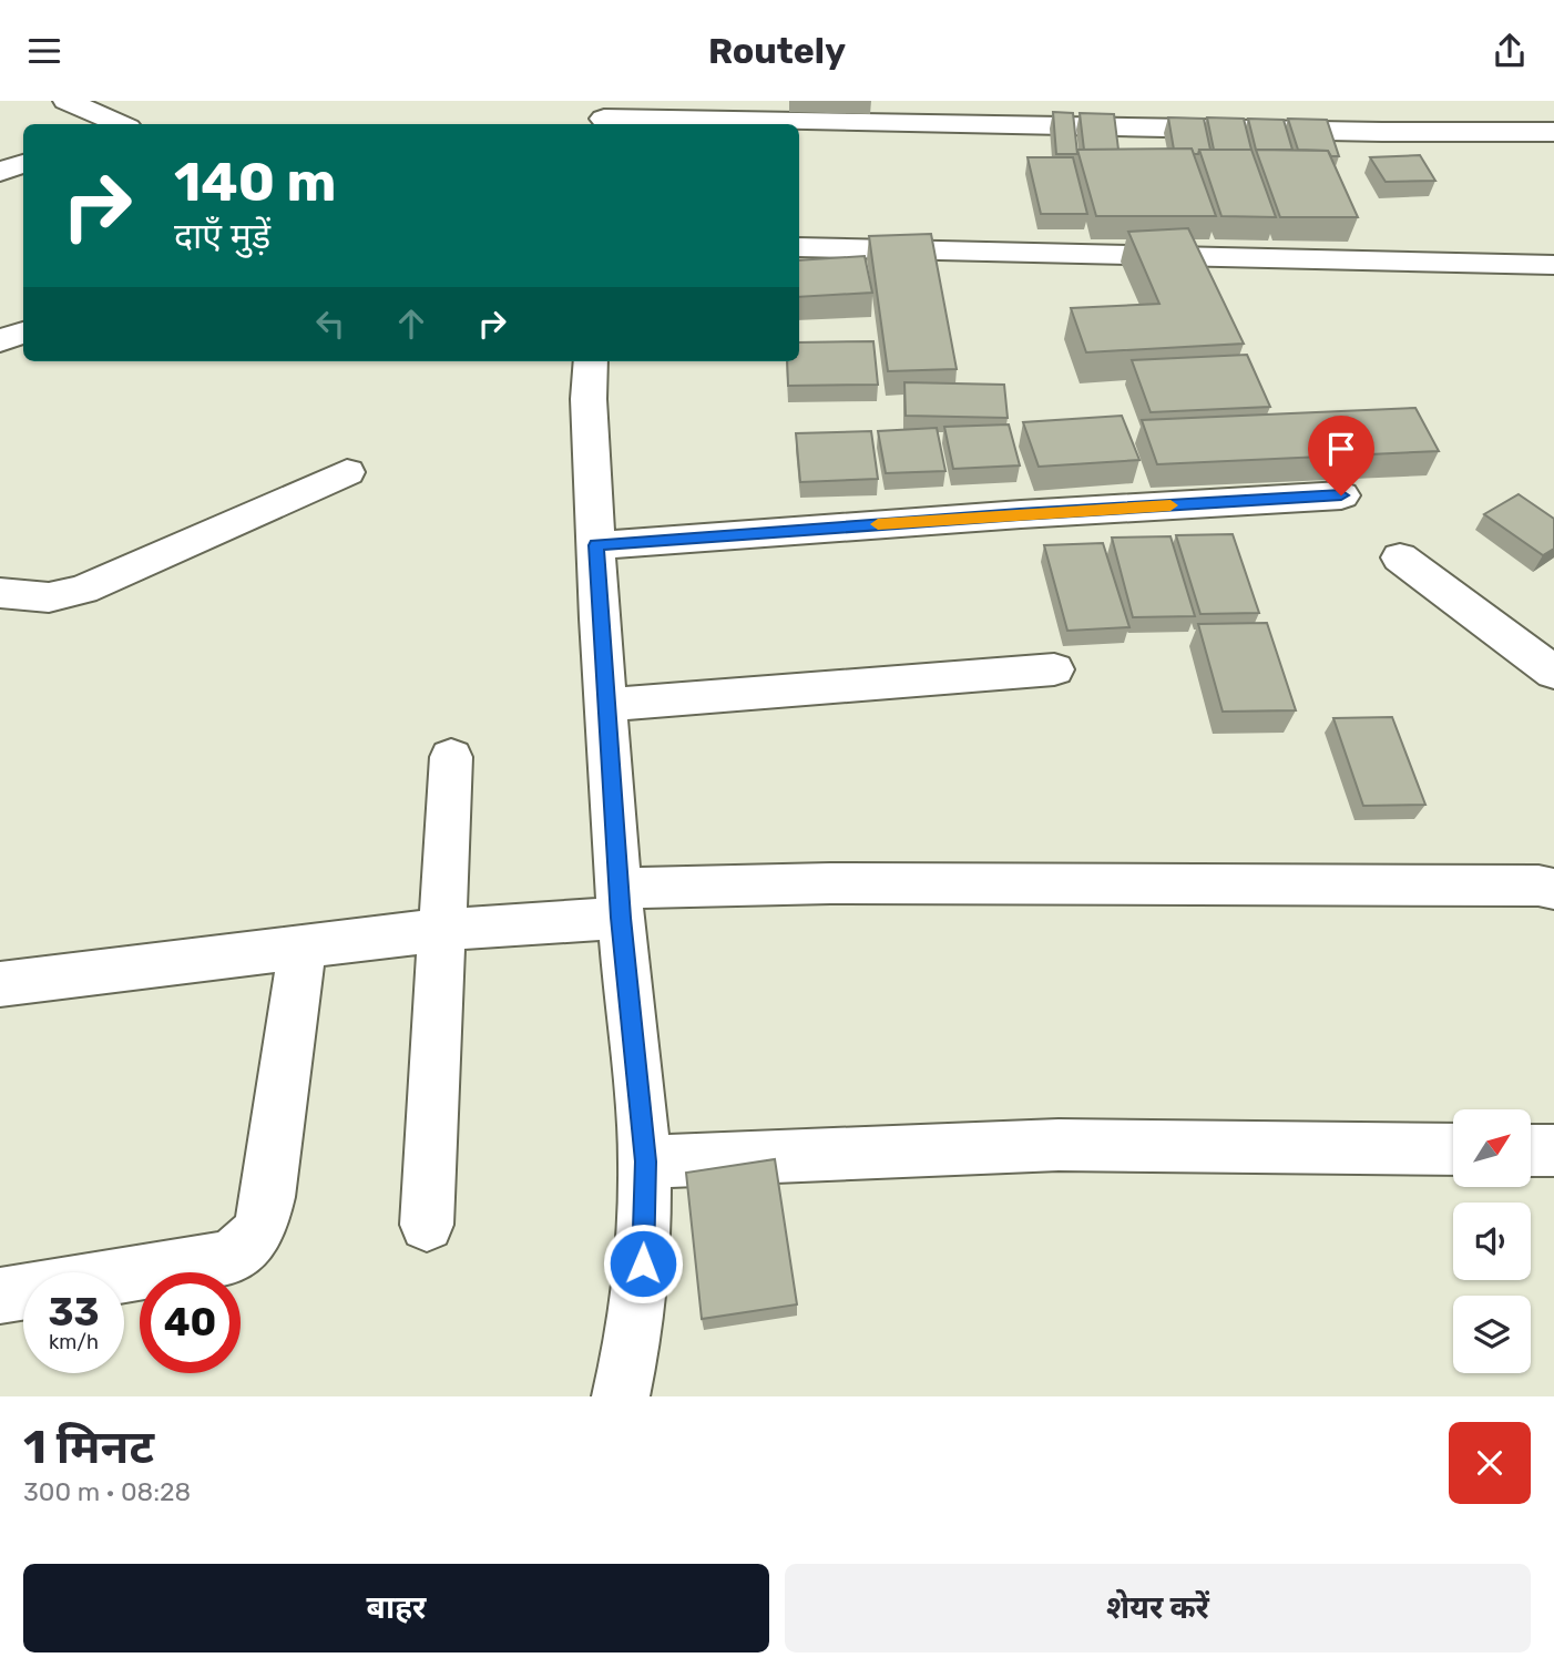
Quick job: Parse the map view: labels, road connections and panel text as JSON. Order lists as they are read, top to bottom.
{
  "north": "top right",
  "page": {
    "header": "Routely",
    "turn": ["140 m", "दाएँ मुड़ें"],
    "speed": "33 km/h",
    "limit": "40",
    "heading": ["1 मिनट", "300 m · 08:28"],
    "buttons": ["बाहर", "शेयर करें"]
  }
}
